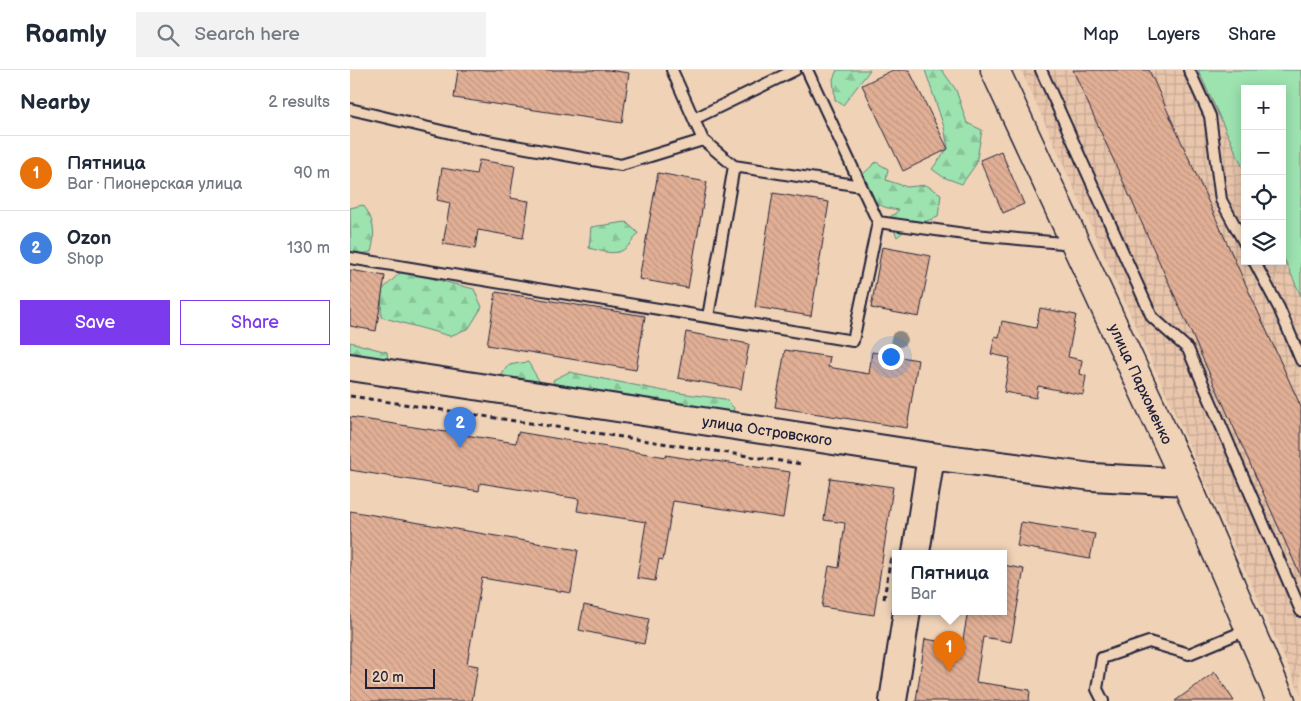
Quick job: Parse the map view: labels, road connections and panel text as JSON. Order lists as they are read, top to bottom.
{
  "streets": {
    "main road": ["улица Пархоменко"],
    "street": ["улица Островского"]
  },
  "crossings": [
    ["улица Пархоменко", "улица Островского"]
  ],
  "scale_bar": "20 m",
  "page": {
    "header": "Roamly",
    "search": "Search here",
    "nav": ["Map", "Layers", "Share"],
    "heading": ["Nearby", "2 results"],
    "map_buttons": ["+", "−"],
    "list": [
      {
        "mark": "1",
        "name": "Пятница",
        "note": "Bar · Пионерская улица",
        "value": "90 m"
      },
      {
        "mark": "2",
        "name": "Ozon",
        "note": "Shop",
        "value": "130 m"
      }
    ],
    "buttons": ["Save", "Share"],
    "pins": ["2", "1"],
    "popup": ["Пятница", "Bar"],
    "scale": "20 m"
  }
}
